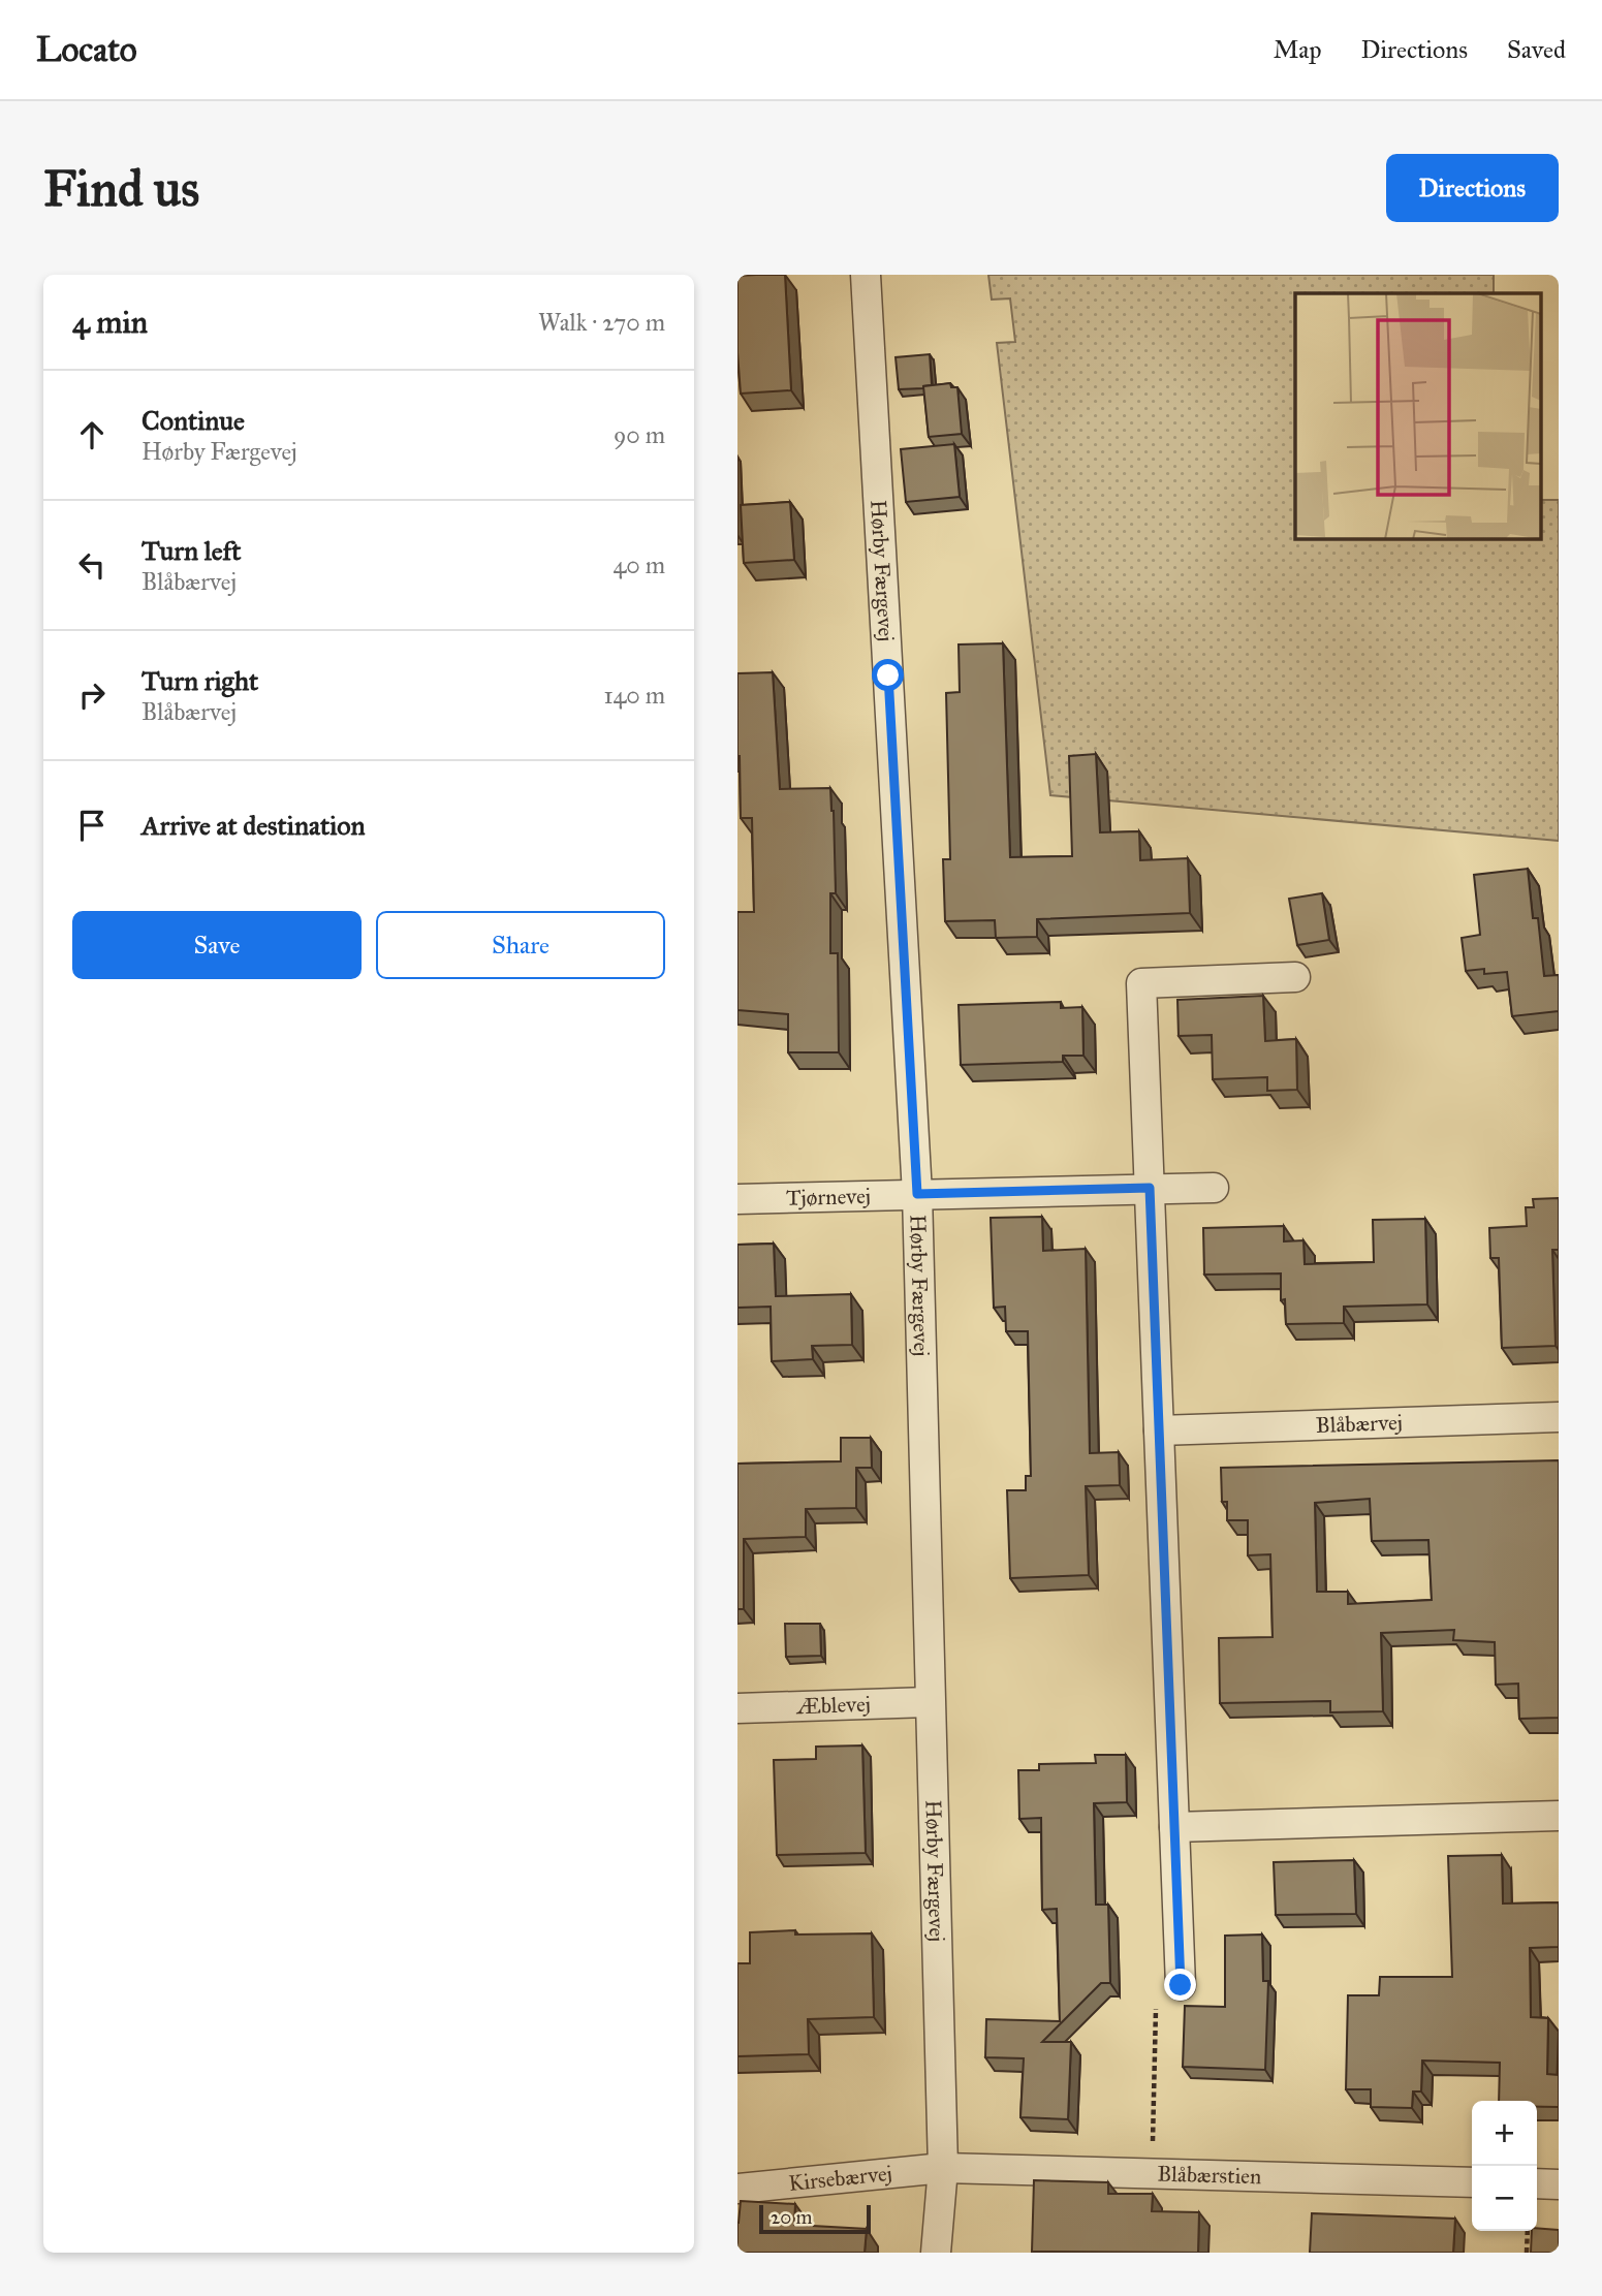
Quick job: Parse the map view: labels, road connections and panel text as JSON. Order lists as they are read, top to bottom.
{
  "streets": {
    "street": [
      "Hørby Færgevej",
      "Tjørnevej",
      "Blåbærvej",
      "Æblevej",
      "Blåbærstien",
      "Kirsebærvej"
    ]
  },
  "crossings": [
    ["Hørby Færgevej", "Tjørnevej"],
    ["Hørby Færgevej", "Æblevej"],
    ["Hørby Færgevej", "Blåbærstien"],
    ["Hørby Færgevej", "Kirsebærvej"],
    ["Blåbærstien", "Kirsebærvej"]
  ],
  "scale_bar": "20 m",
  "page": {
    "header": "Locato",
    "nav": ["Map", "Directions", "Saved"],
    "buttons": [
      "Directions",
      ["Save", "Share"]
    ],
    "title": "Find us",
    "heading": ["4 min", "Walk · 270 m"],
    "list": [
      ["Continue", "Hørby Færgevej", "90 m"],
      ["Turn left", "Blåbærvej", "40 m"],
      ["Turn right", "Blåbærvej", "140 m"],
      "Arrive at destination"
    ],
    "map_buttons": ["+", "−"],
    "scale": "20 m"
  }
}
